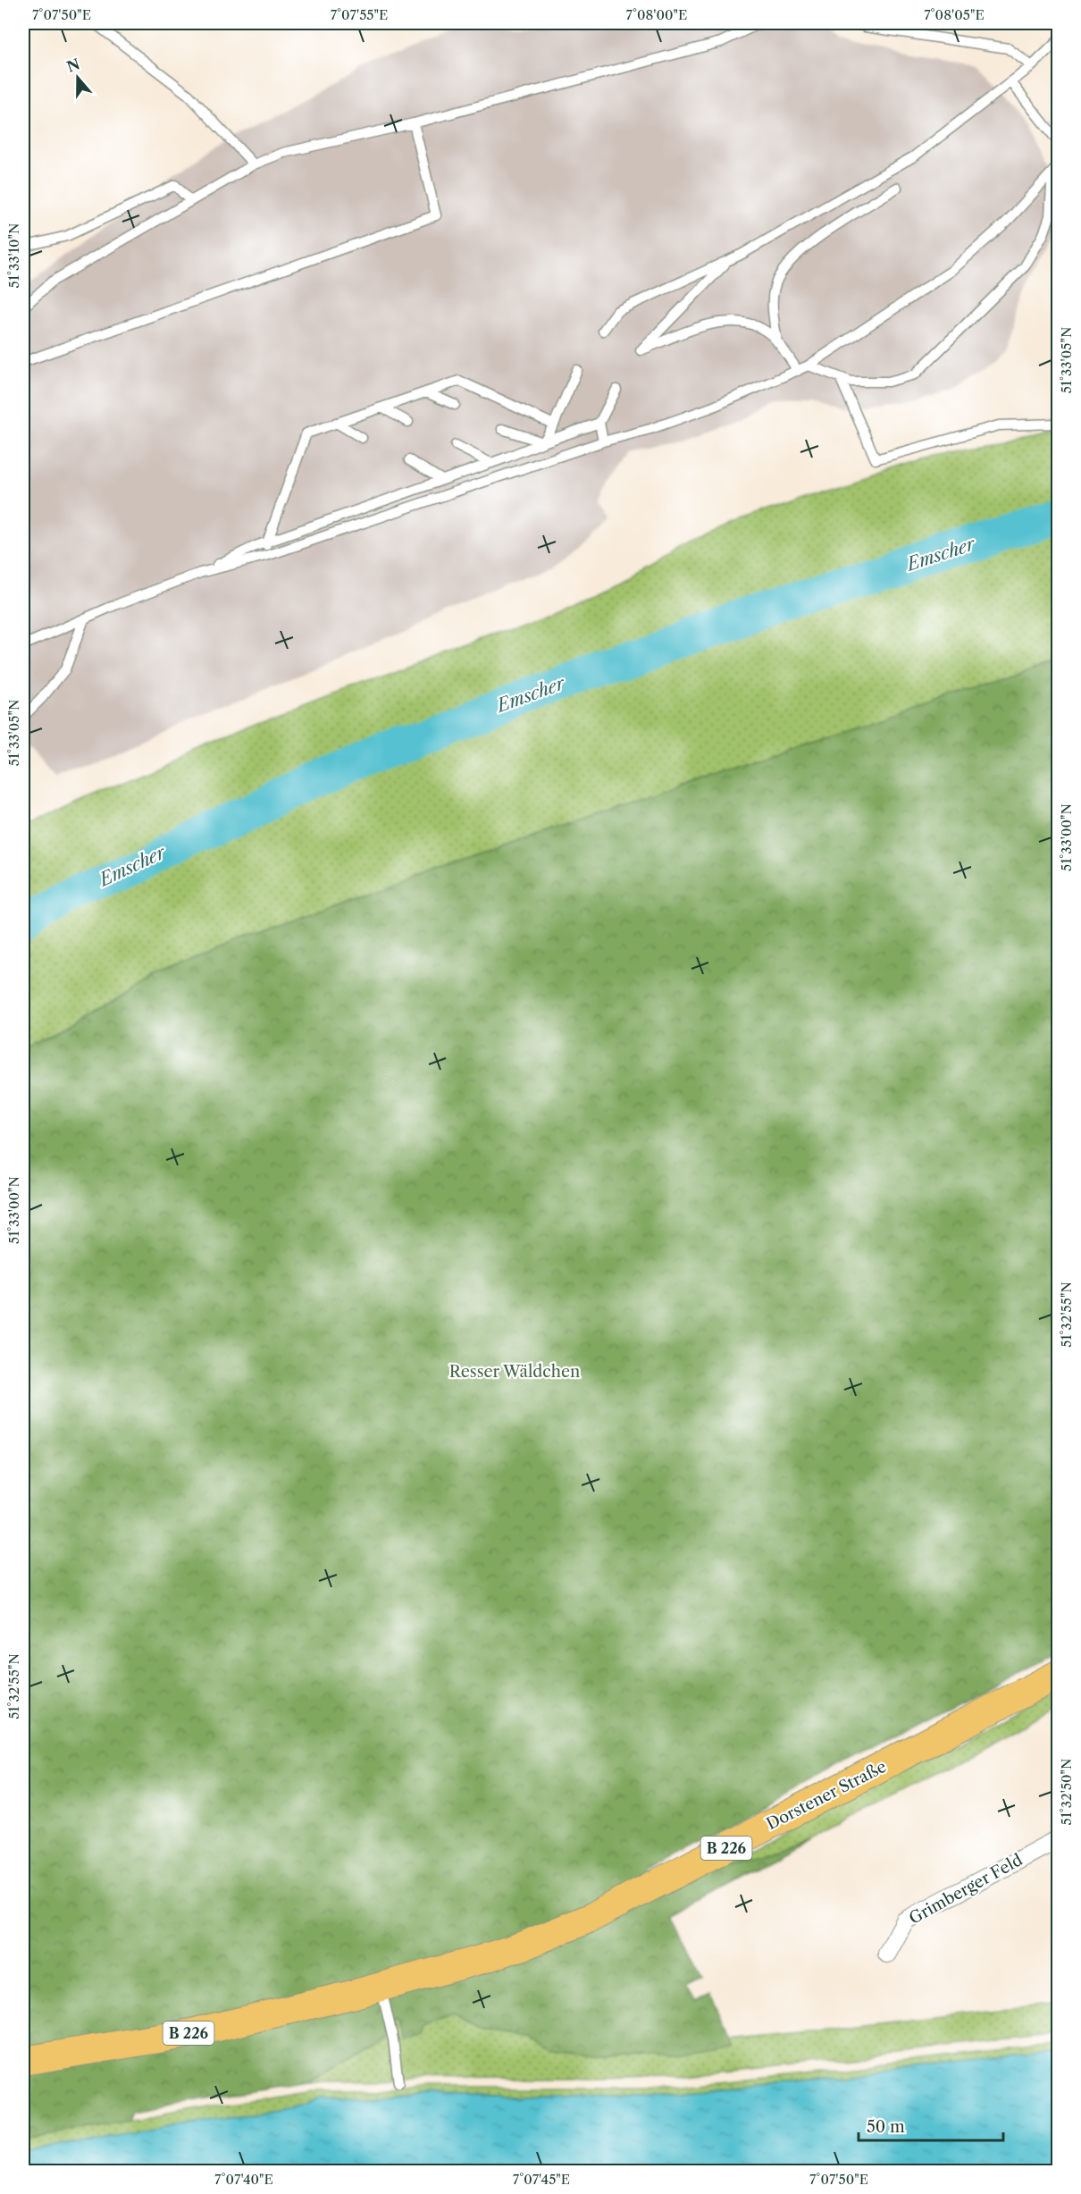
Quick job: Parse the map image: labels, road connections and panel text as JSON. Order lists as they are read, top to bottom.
{
  "streets": {
    "main road": ["Dorstener Straße", "B 226"],
    "street": ["Grimberger Feld"]
  },
  "crossings": [
    ["Dorstener Straße", "B 226"]
  ],
  "water": ["Emscher"],
  "parks": ["Resser Wäldchen"],
  "scale_bar": "50 m",
  "north": "top",
  "coordinates": [
    "7°07'50\"E",
    "7°07'55\"E",
    "7°08'00\"E",
    "7°08'05\"E",
    "51°33'10\"N",
    "51°33'05\"N",
    "51°33'00\"N",
    "51°32'55\"N",
    "51°32'50\"N",
    "7°07'40\"E",
    "7°07'45\"E"
  ]
}
